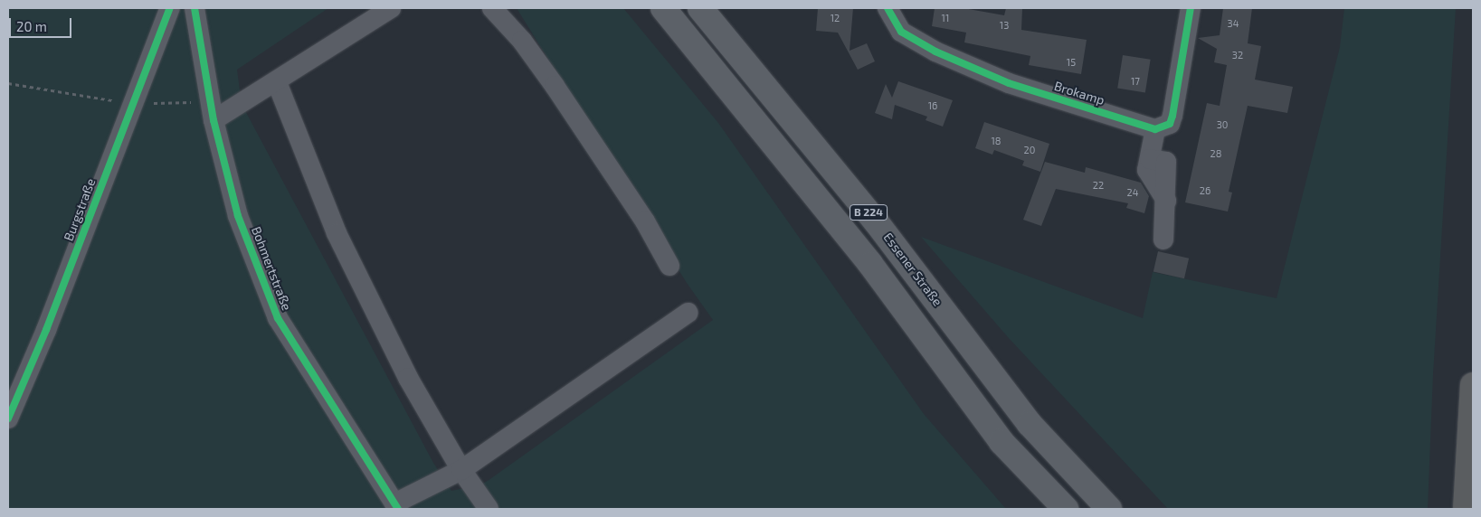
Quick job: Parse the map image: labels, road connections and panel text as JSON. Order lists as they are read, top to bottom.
{
  "streets": {
    "main road": ["B 224", "Essener Straße"],
    "street": ["Brokamp", "Burgstraße", "Bohmertstraße"]
  },
  "house_numbers": [
    "12",
    "11",
    "34",
    "13",
    "32",
    "15",
    "17",
    "16",
    "30",
    "18",
    "20",
    "28",
    "22",
    "26",
    "24"
  ],
  "scale_bar": "20 m"
}
